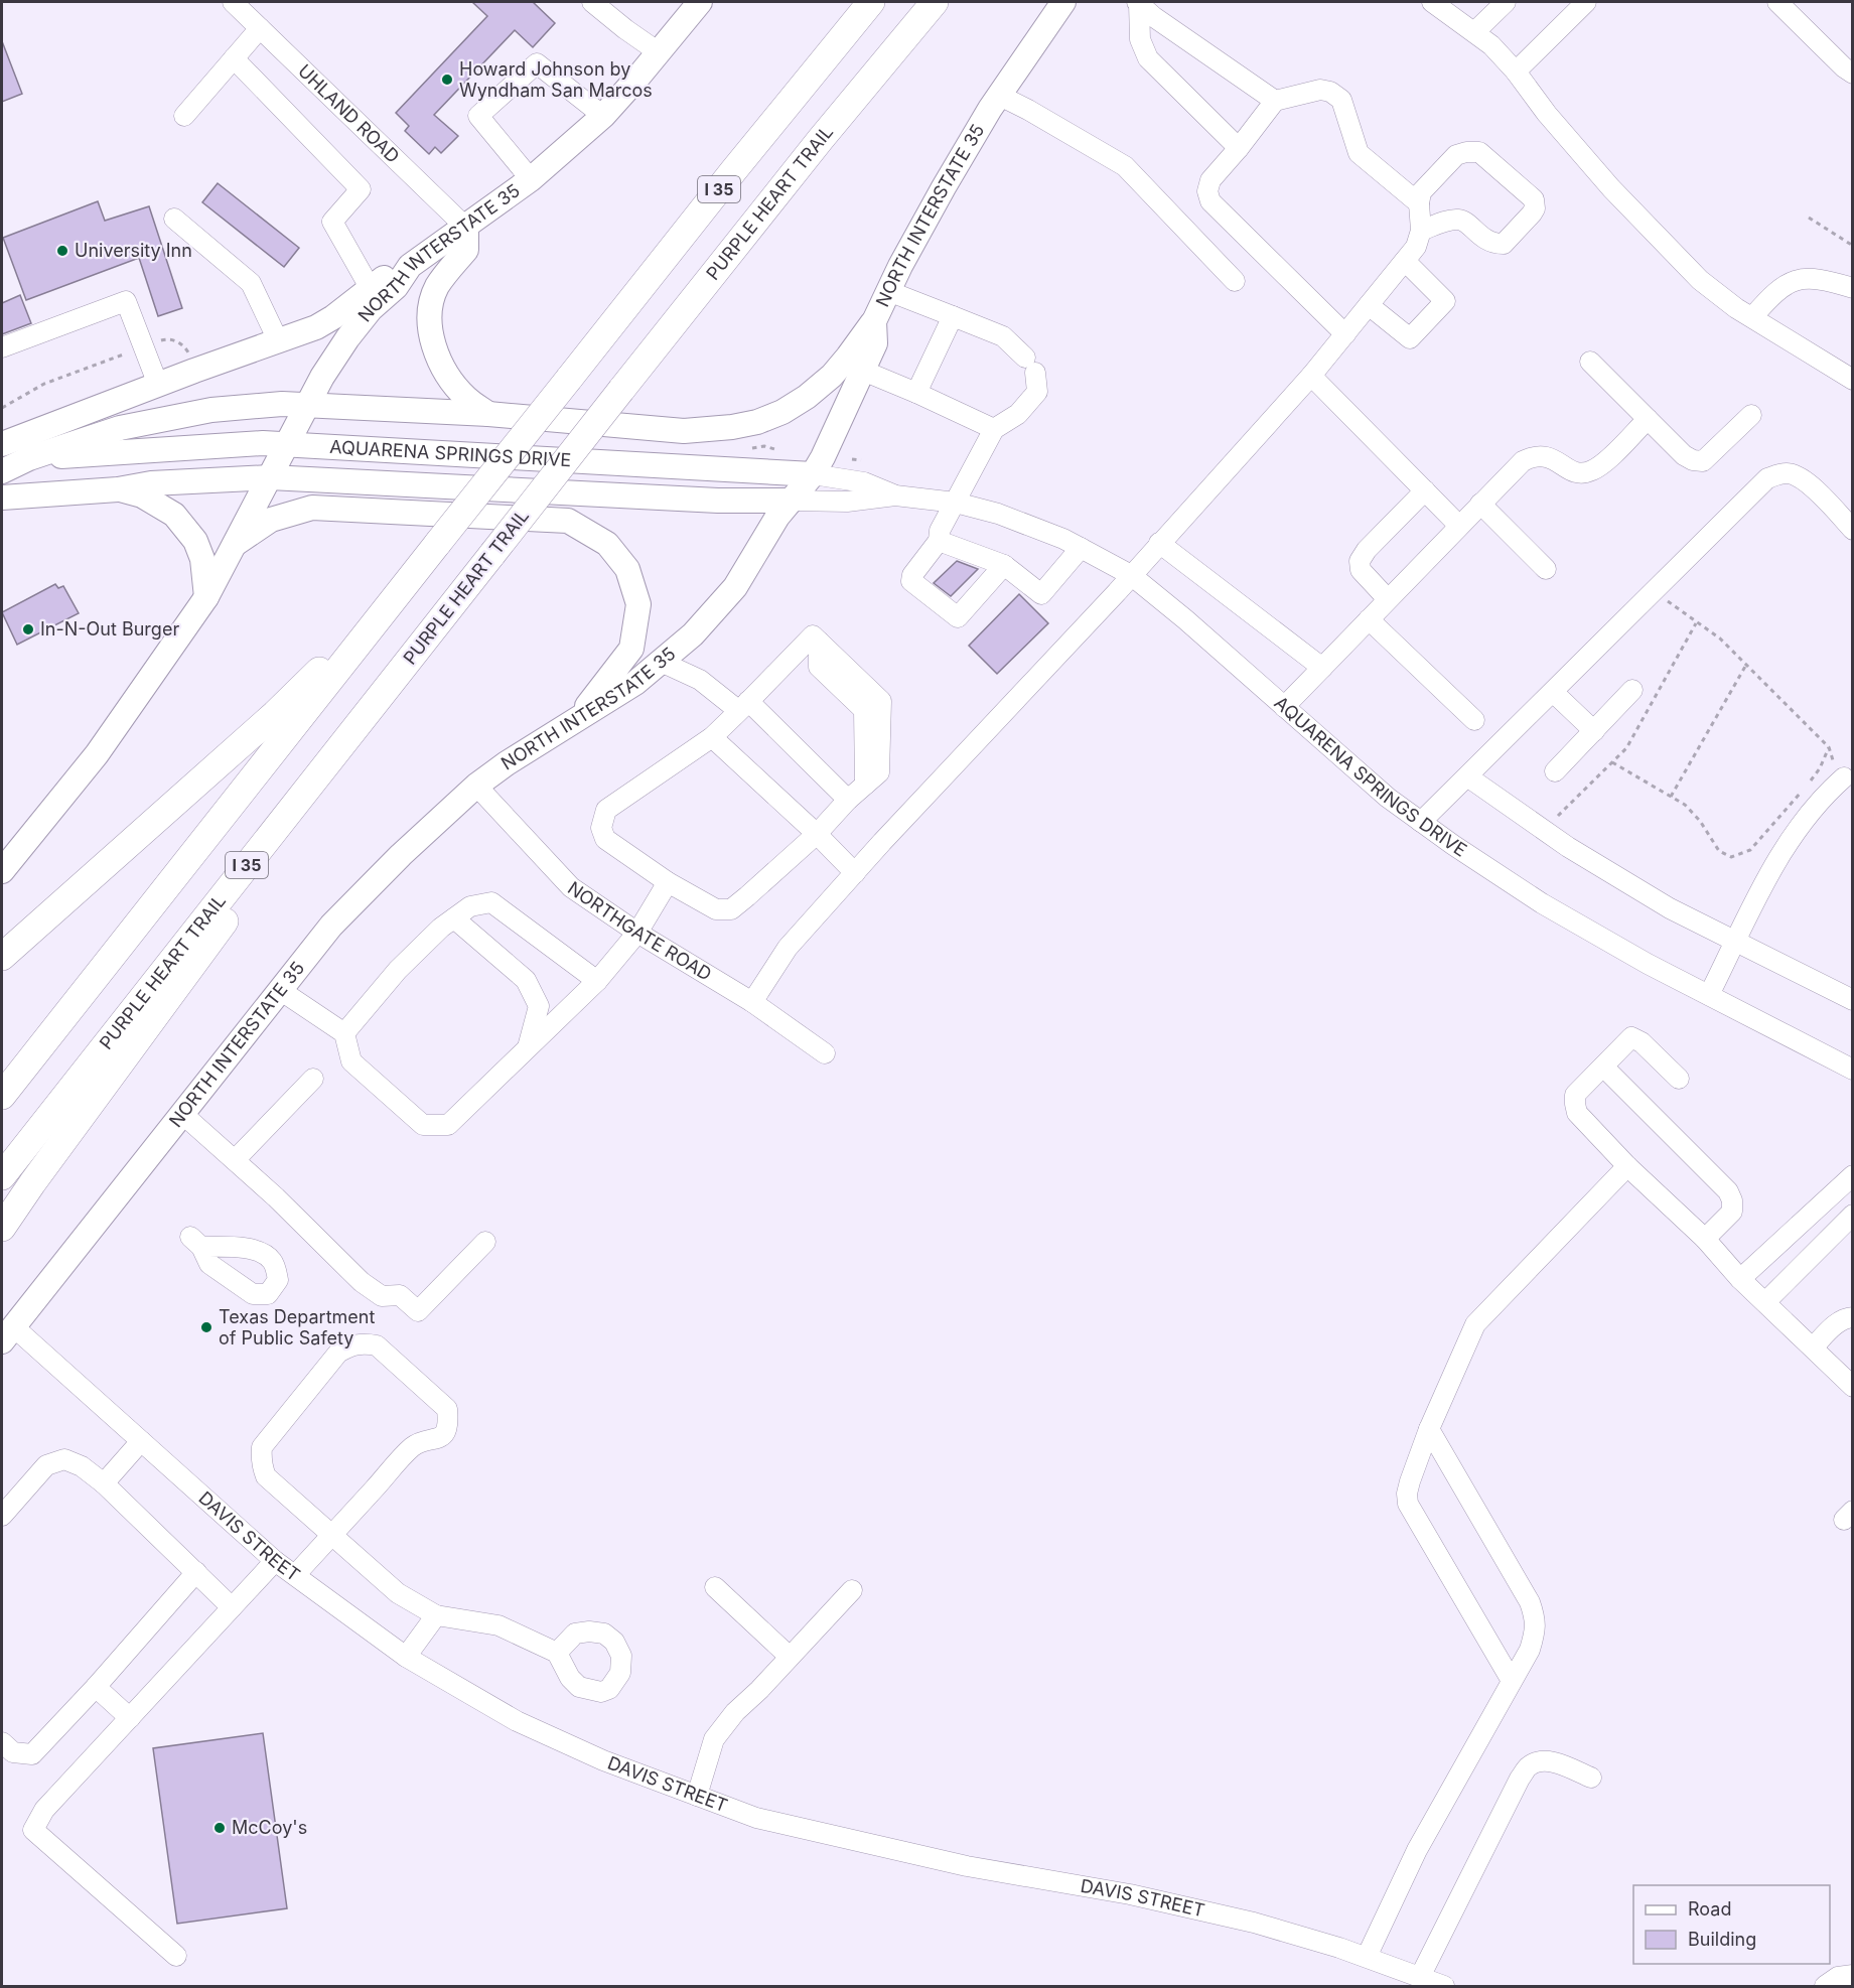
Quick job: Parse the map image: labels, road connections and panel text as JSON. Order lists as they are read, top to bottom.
{
  "streets": {
    "highway": ["I 35", "PURPLE HEART TRAIL"],
    "main road": ["NORTH INTERSTATE 35", "AQUARENA SPRINGS DRIVE"],
    "street": ["UHLAND ROAD", "NORTHGATE ROAD", "DAVIS STREET"]
  },
  "crossings": [
    ["UHLAND ROAD", "NORTH INTERSTATE 35"],
    ["NORTH INTERSTATE 35", "AQUARENA SPRINGS DRIVE"],
    ["NORTH INTERSTATE 35", "NORTHGATE ROAD"],
    ["NORTH INTERSTATE 35", "DAVIS STREET"]
  ],
  "places": [
    "Howard Johnson by Wyndham San Marcos",
    "University Inn",
    "In-N-Out Burger",
    "Texas Department of Public Safety",
    "McCoy's"
  ],
  "legend": ["Road", "Building"]
}
